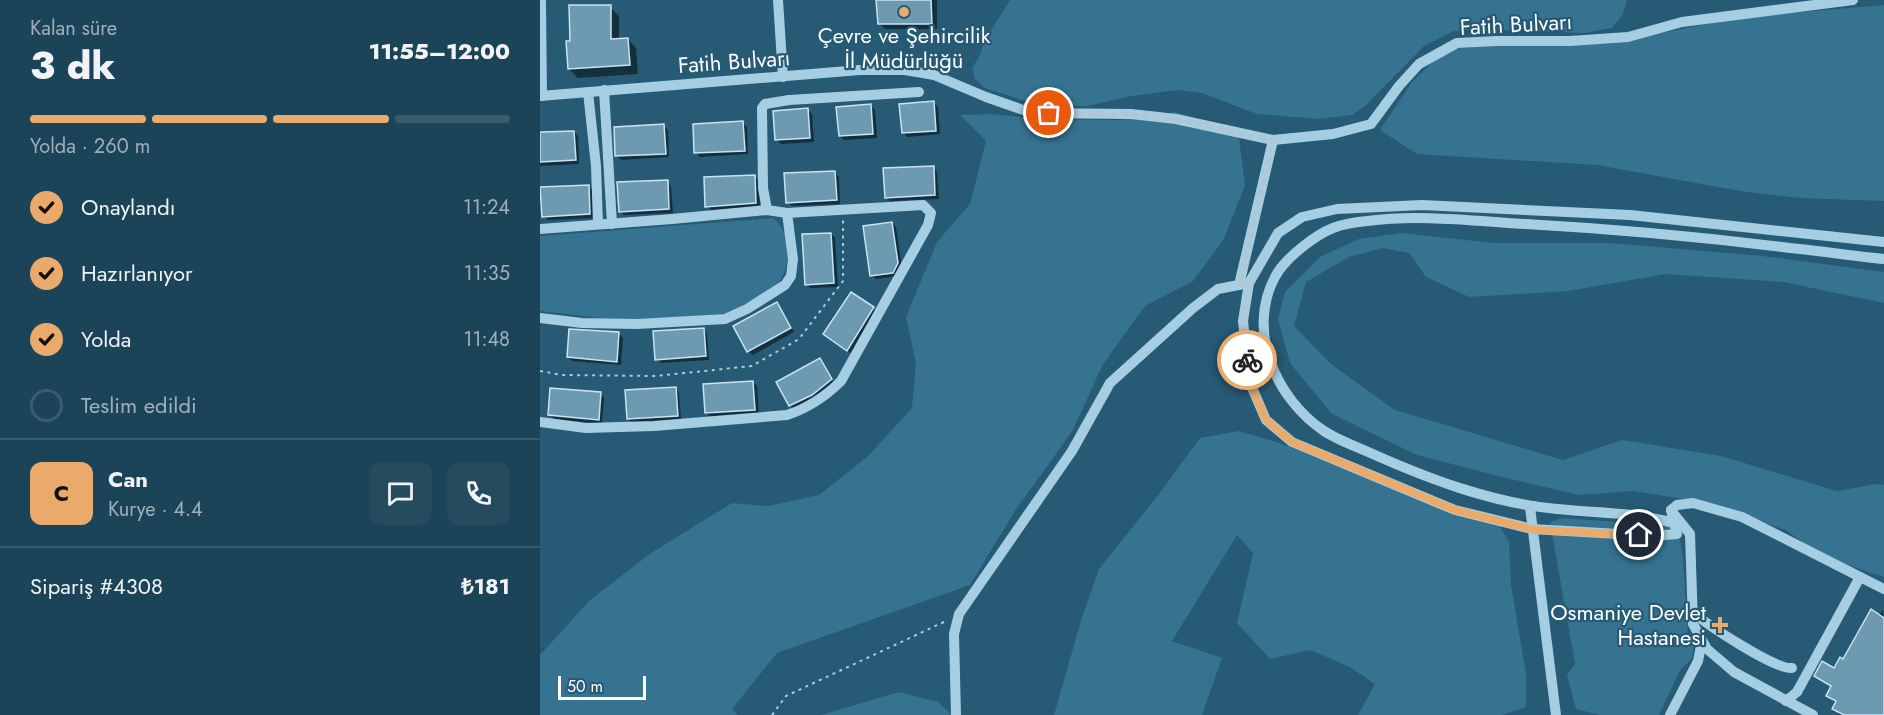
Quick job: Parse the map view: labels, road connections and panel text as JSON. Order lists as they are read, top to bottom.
{
  "streets": {
    "street": ["Fatih Bulvarı"]
  },
  "places": {
    "other": ["Çevre ve Şehircilik İl Müdürlüğü"],
    "health": ["Osmaniye Devlet Hastanesi"]
  },
  "scale_bar": "50 m",
  "page": {
    "heading": ["3 dk", "Kalan süre", "11:55–12:00"],
    "panel": [
      "Can",
      "Kurye · 4.4",
      "Sipariş #4308",
      "₺181"
    ],
    "bar": "Yolda · 260 m",
    "list": [
      ["Onaylandı", "11:24"],
      ["Hazırlanıyor", "11:35"],
      ["Yolda", "11:48"],
      "Teslim edildi"
    ],
    "round": "C",
    "scale": "50 m"
  }
}
